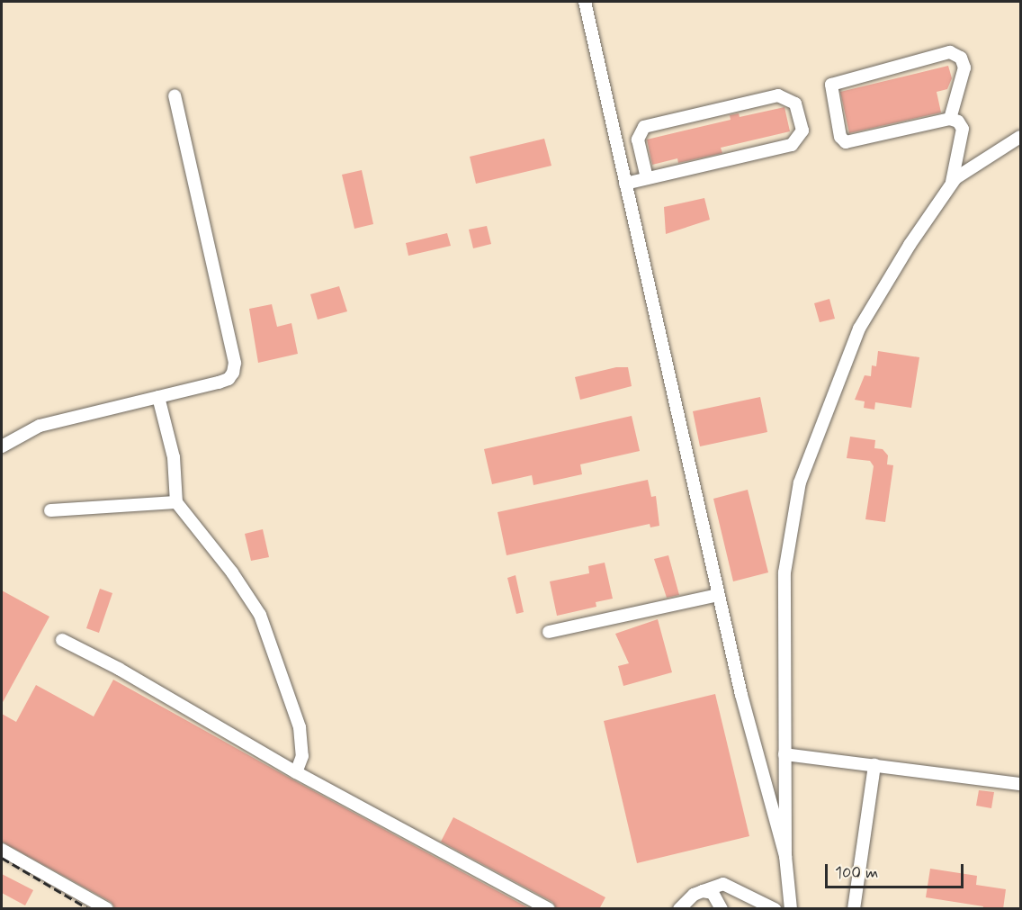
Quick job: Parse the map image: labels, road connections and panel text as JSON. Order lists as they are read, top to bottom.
{
  "scale_bar": "100 m"
}
